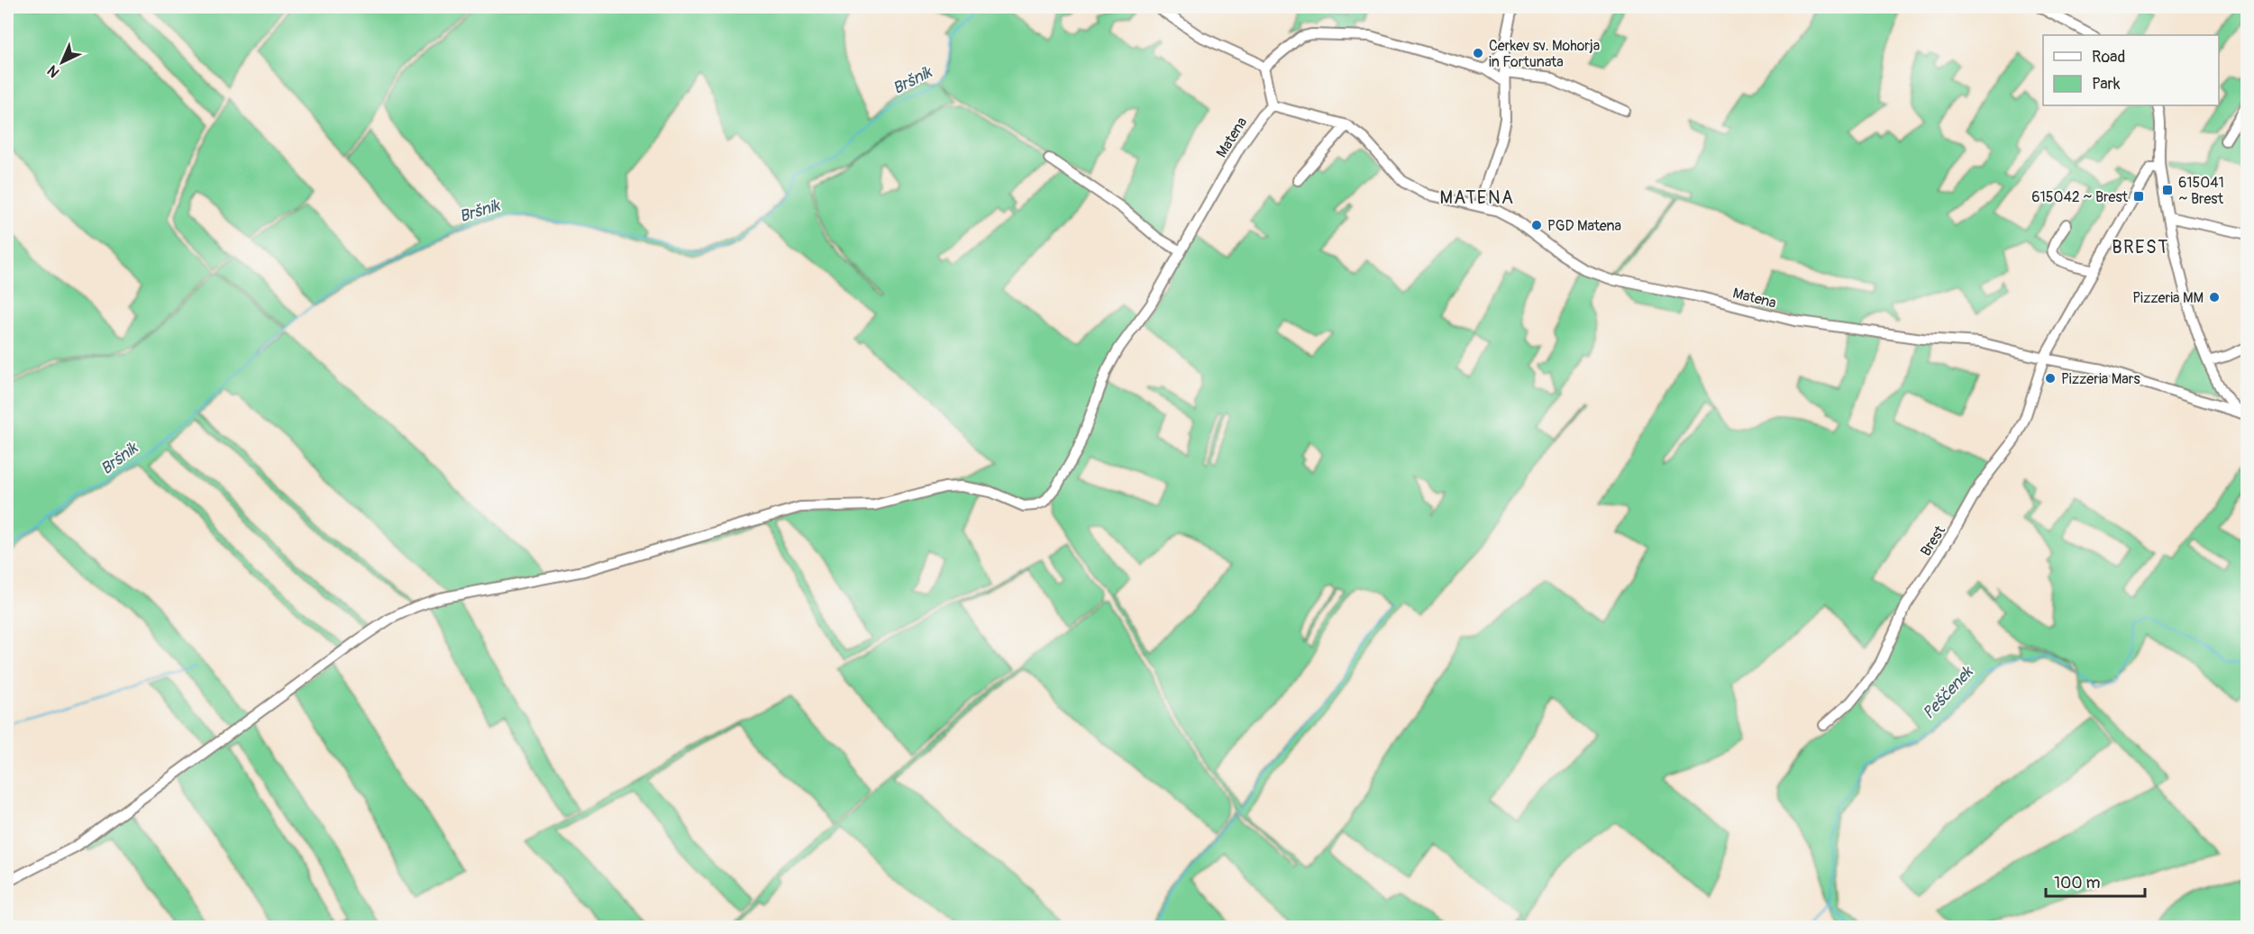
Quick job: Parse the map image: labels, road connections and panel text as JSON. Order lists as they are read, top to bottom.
{
  "streets": {
    "street": ["Matena", "Brest"]
  },
  "crossings": [
    ["Matena", "Brest"]
  ],
  "districts": ["MATENA", "BREST"],
  "water": ["Bršnik", "Peščenek"],
  "places": {
    "other": [
      "Cerkev sv. Mohorja in Fortunata",
      "PGD Matena",
      "Pizzeria MM",
      "Pizzeria Mars"
    ],
    "transit": ["615041 ~ Brest", "615042 ~ Brest"]
  },
  "legend": ["Road", "Park"],
  "scale_bar": "100 m",
  "north": "bottom left"
}
